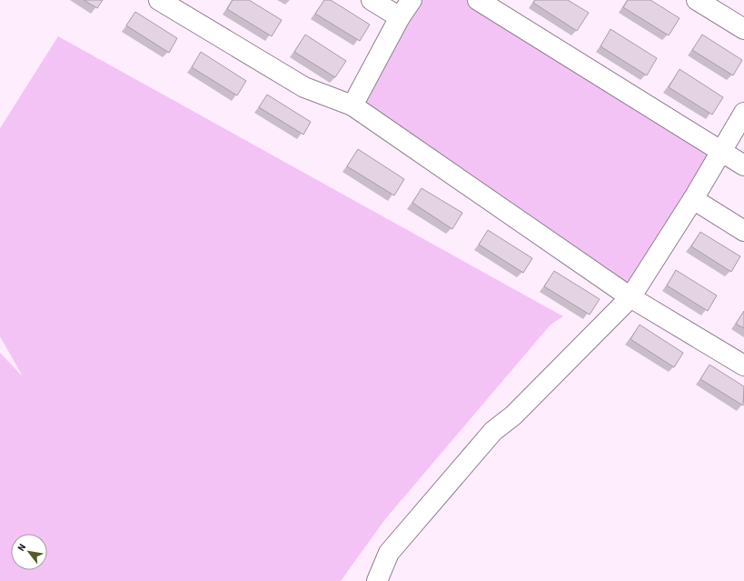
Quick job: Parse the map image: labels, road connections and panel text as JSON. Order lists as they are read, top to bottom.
{
  "north": "top left"
}
